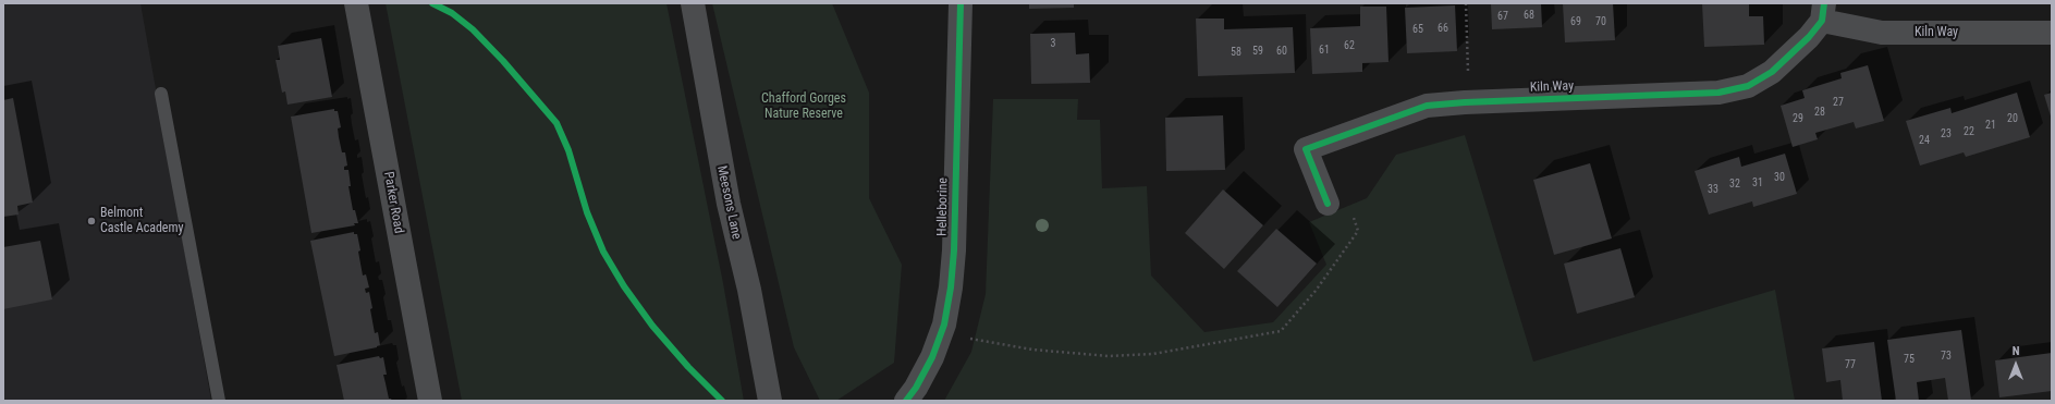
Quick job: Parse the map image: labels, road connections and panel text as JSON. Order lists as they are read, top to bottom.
{
  "streets": {
    "street": [
      "Kiln Way",
      "Parker Road",
      "Meesons Lane",
      "Helleborine"
    ]
  },
  "parks": ["Chafford Gorges Nature Reserve"],
  "places": ["Belmont Castle Academy"],
  "house_numbers": [
    "68",
    "67",
    "69",
    "70",
    "66",
    "65",
    "3",
    "62",
    "61",
    "59",
    "60",
    "58",
    "27",
    "28",
    "29",
    "20",
    "21",
    "22",
    "23",
    "24",
    "30",
    "31",
    "32",
    "33",
    "73",
    "75",
    "77"
  ],
  "north": "top"
}
